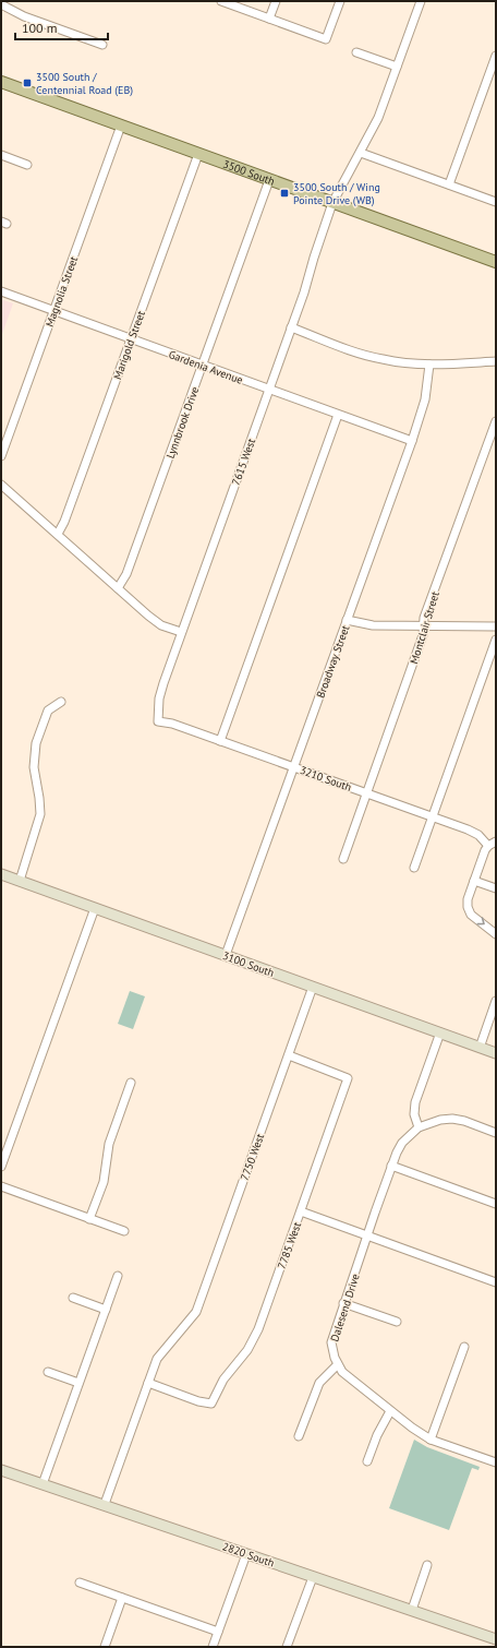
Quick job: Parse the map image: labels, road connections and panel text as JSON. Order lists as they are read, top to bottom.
{
  "streets": {
    "main road": ["3500 South"],
    "street": [
      "Magnolia Street",
      "Marigold Street",
      "Gardenia Avenue",
      "Lynnbrook Drive",
      "7615 West",
      "Montclair Street",
      "Broadway Street",
      "3210 South",
      "3100 South",
      "7750 West",
      "7785 West",
      "Dalesend Drive",
      "2820 South"
    ]
  },
  "crossings": [
    ["3500 South", "Magnolia Street"],
    ["3500 South", "Marigold Street"],
    ["3500 South", "Lynnbrook Drive"],
    ["3500 South", "7615 West"],
    ["Magnolia Street", "Gardenia Avenue"],
    ["Marigold Street", "Gardenia Avenue"],
    ["Gardenia Avenue", "Lynnbrook Drive"],
    ["Gardenia Avenue", "7615 West"],
    ["Gardenia Avenue", "Broadway Street"],
    ["7615 West", "3210 South"],
    ["Montclair Street", "3210 South"],
    ["Broadway Street", "3210 South"],
    ["Broadway Street", "3100 South"],
    ["3100 South", "7750 West"],
    ["7750 West", "7785 West"],
    ["7750 West", "2820 South"]
  ],
  "places": {
    "transit": ["3500 South / Centennial Road (EB)", "3500 South / Wing Pointe Drive (WB)"]
  },
  "scale_bar": "100 m"
}
